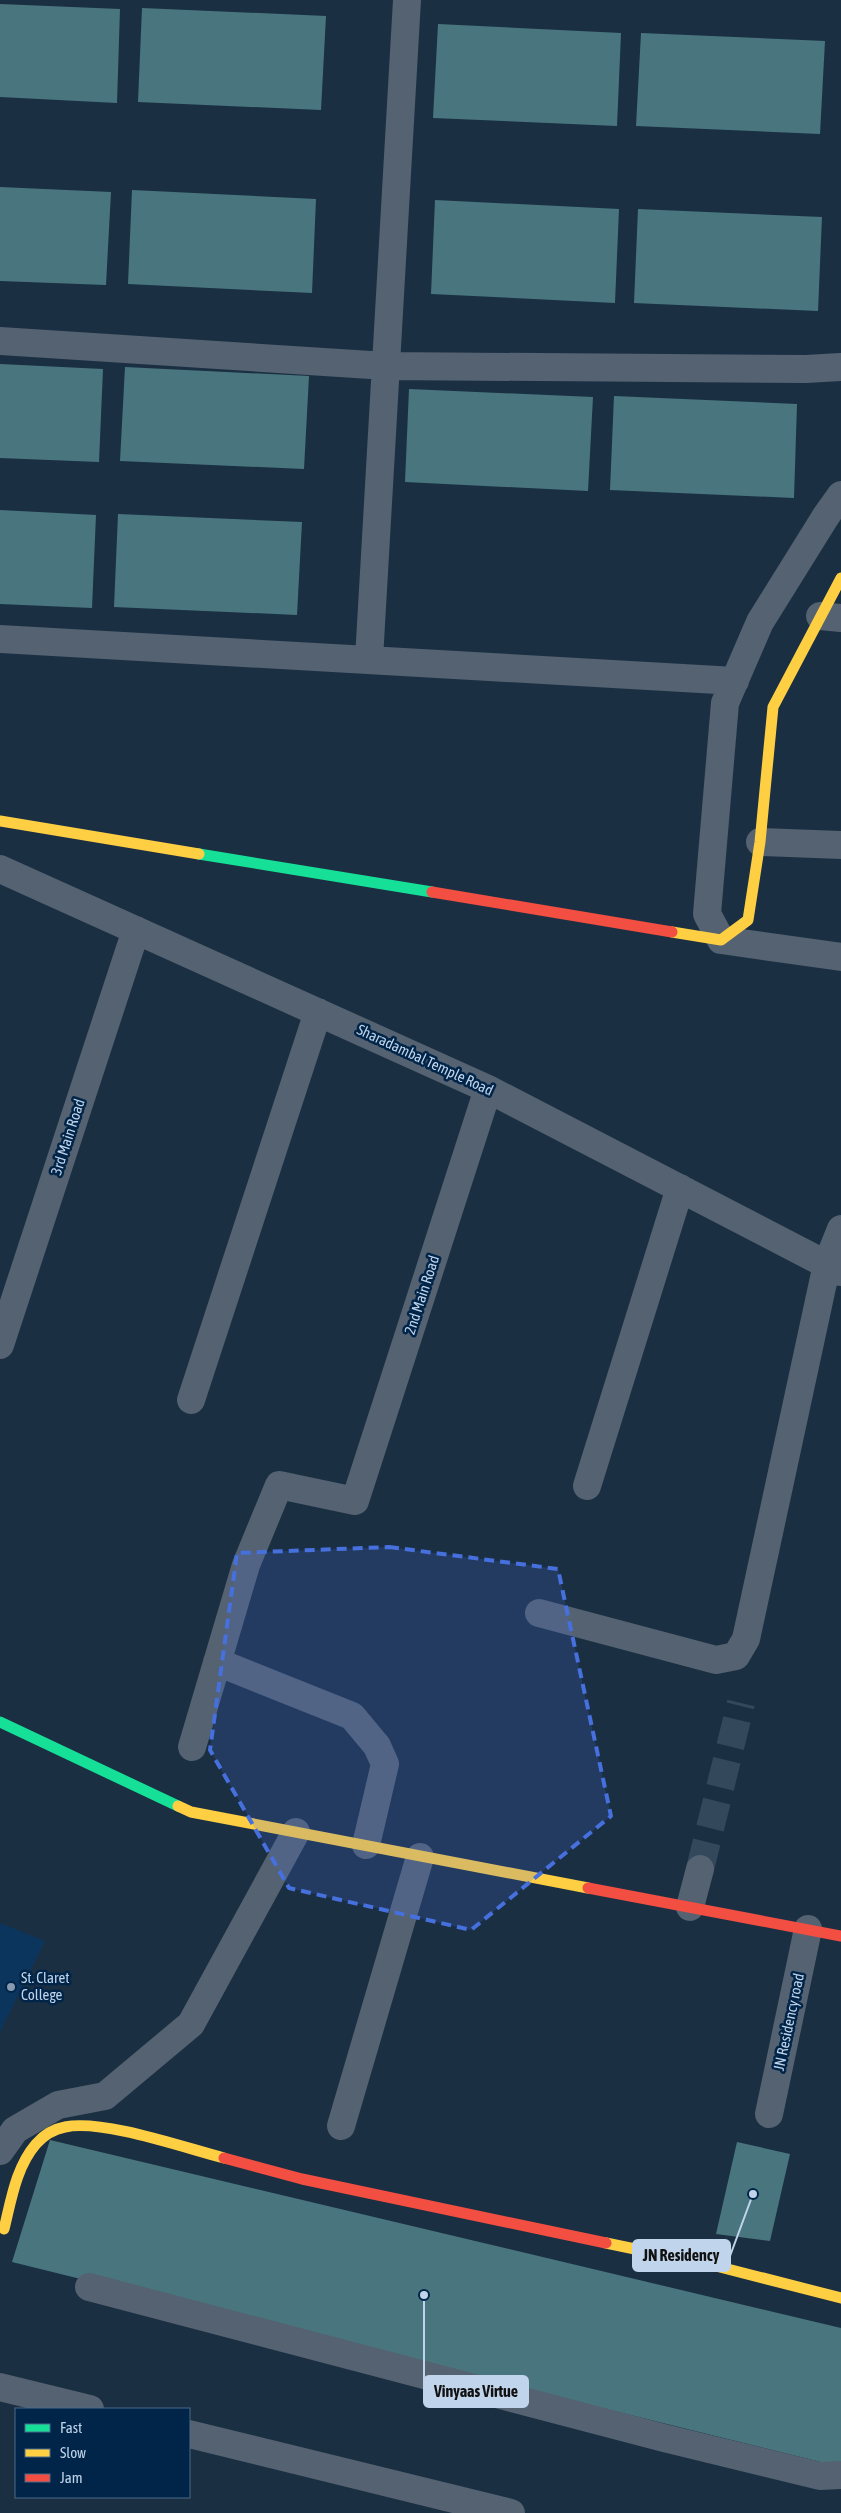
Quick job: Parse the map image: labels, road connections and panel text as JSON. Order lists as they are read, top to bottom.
{
  "streets": {
    "street": [
      "Sharadambal Temple Road",
      "3rd Main Road",
      "2nd Main Road",
      "JN Residency road"
    ]
  },
  "crossings": [
    ["Sharadambal Temple Road", "3rd Main Road"],
    ["Sharadambal Temple Road", "2nd Main Road"]
  ],
  "places": ["St. Claret College", "JN Residency", "Vinyaas Virtue"],
  "legend": ["Fast", "Slow", "Jam"]
}
